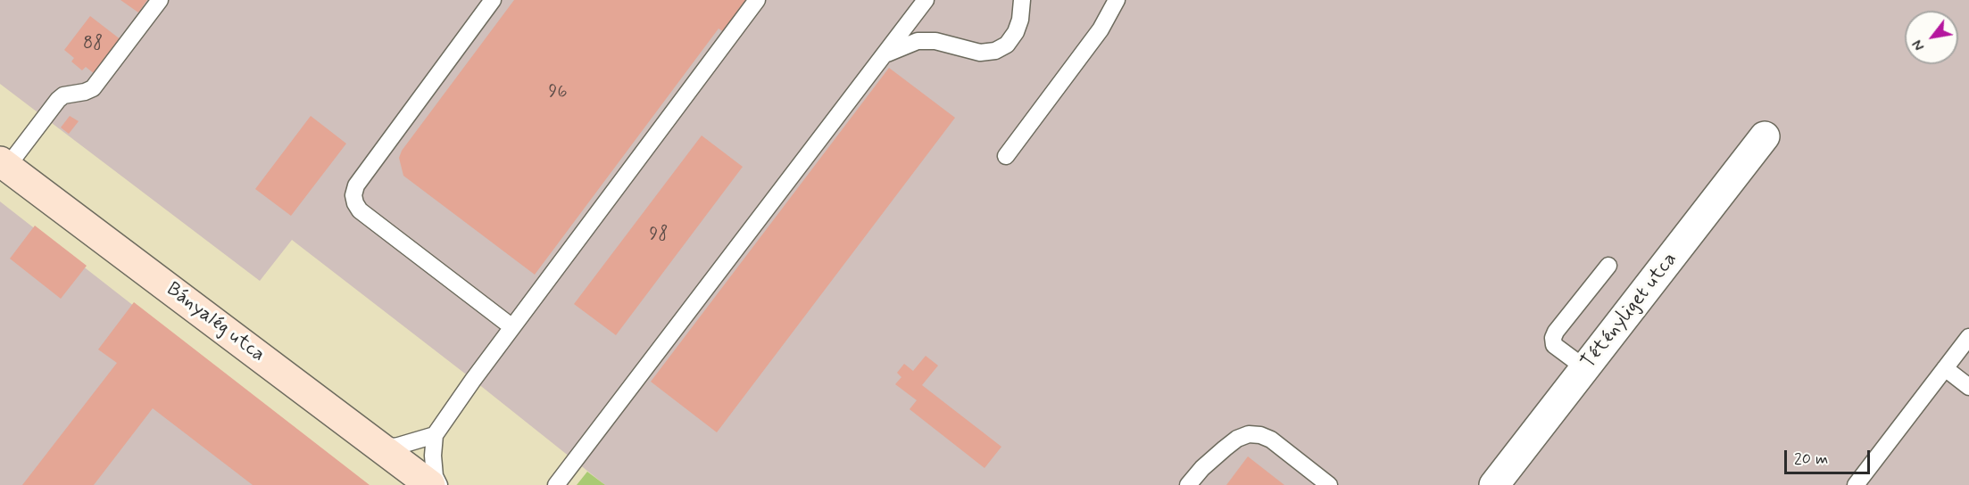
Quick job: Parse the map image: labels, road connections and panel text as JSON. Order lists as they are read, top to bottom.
{
  "streets": {
    "street": ["Tétényliget utca", "Bányalég utca"]
  },
  "house_numbers": ["88", "96", "98"],
  "scale_bar": "20 m",
  "north": "bottom left"
}
